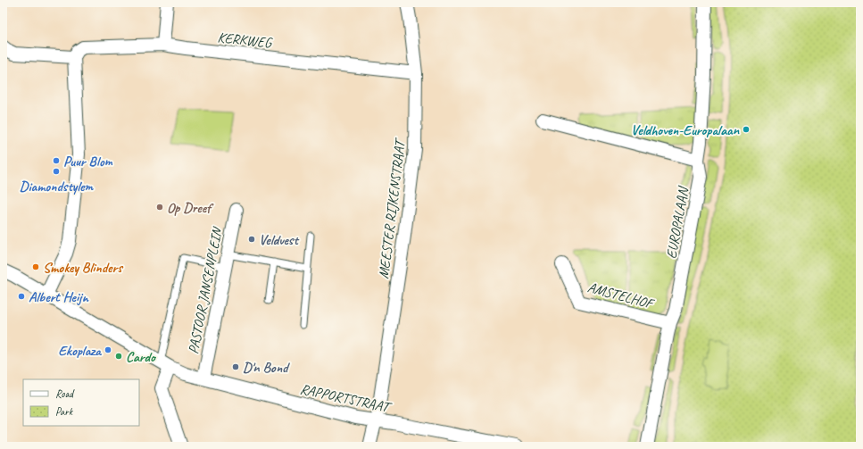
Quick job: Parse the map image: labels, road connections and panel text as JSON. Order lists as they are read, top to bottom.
{
  "streets": {
    "street": [
      "KERKWEG",
      "MEESTER RIJKENSTRAAT",
      "EUROPALAAN",
      "PASTOOR JANSENPLEIN",
      "AMSTELHOF",
      "RAPPORTSTRAAT"
    ]
  },
  "crossings": [
    ["KERKWEG", "MEESTER RIJKENSTRAAT"],
    ["MEESTER RIJKENSTRAAT", "RAPPORTSTRAAT"],
    ["EUROPALAAN", "AMSTELHOF"],
    ["PASTOOR JANSENPLEIN", "RAPPORTSTRAAT"]
  ],
  "places": [
    "Veldhoven-Europalaan",
    "Puur Blom",
    "Diamondstylem",
    "Op Dreef",
    "Veldvest",
    "Smokey Blinders",
    "Albert Heijn",
    "Ekoplaza",
    "Cardo",
    "D'n Bond"
  ],
  "legend": ["Road", "Park"]
}
